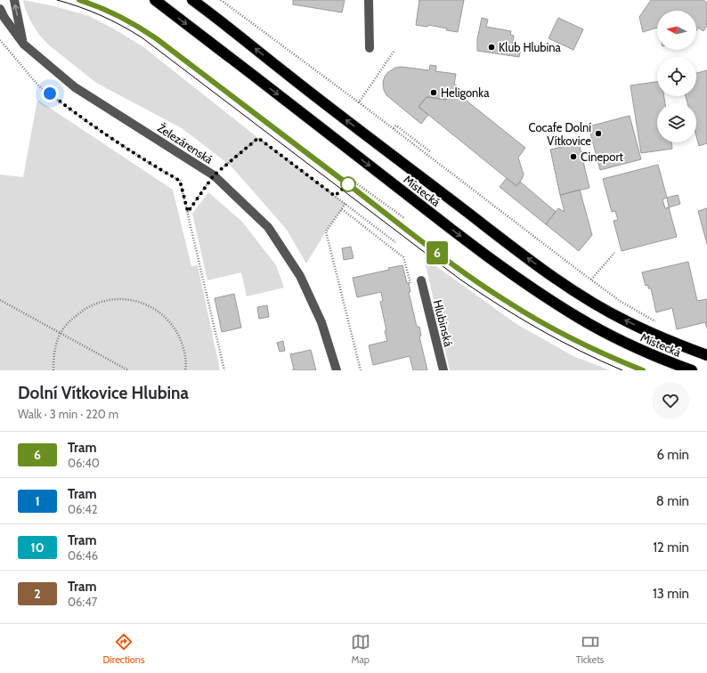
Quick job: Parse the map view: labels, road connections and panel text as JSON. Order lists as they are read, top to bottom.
{
  "streets": {
    "highway": ["Místecká"],
    "street": ["Železárenská", "Hlubinská"]
  },
  "places": [
    "Klub Hlubina",
    "Heligonka",
    "Cocafe Dolní Vítkovice",
    "Cineport"
  ],
  "lines": ["tram line 6"],
  "north": "left",
  "page": {
    "on_map": "6",
    "heading": ["Dolní Vítkovice Hlubina", "Walk · 3 min · 220 m"],
    "list": [
      {
        "mark": "6",
        "name": "Tram",
        "note": "06:40",
        "value": "6 min"
      },
      {
        "mark": "1",
        "name": "Tram",
        "note": "06:42",
        "value": "8 min"
      },
      {
        "mark": "10",
        "name": "Tram",
        "note": "06:46",
        "value": "12 min"
      },
      {
        "mark": "2",
        "name": "Tram",
        "note": "06:47",
        "value": "13 min"
      }
    ],
    "tabs": ["Directions", "Map", "Tickets"]
  }
}
